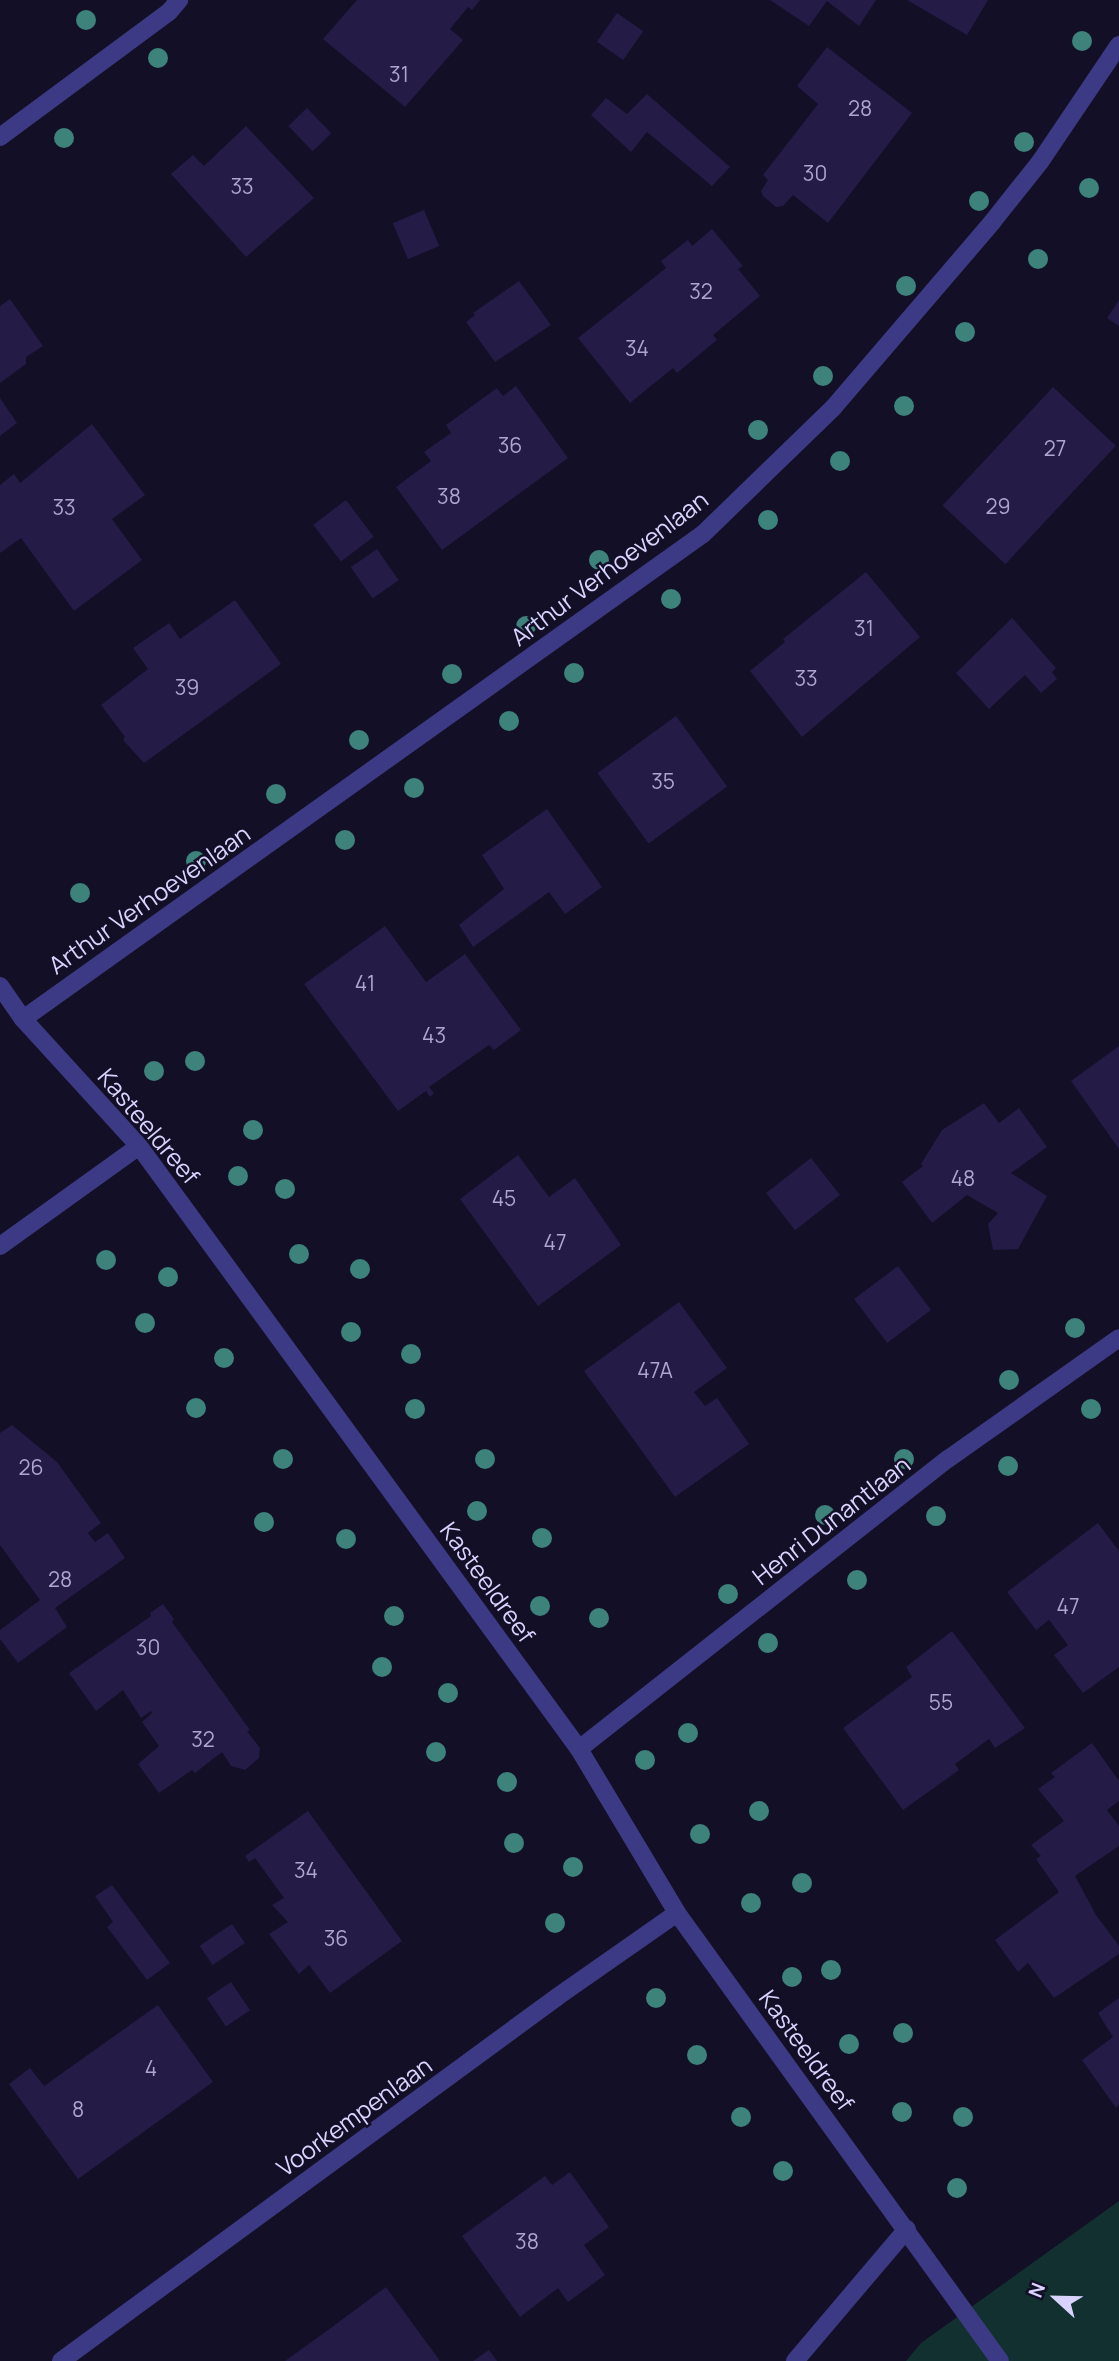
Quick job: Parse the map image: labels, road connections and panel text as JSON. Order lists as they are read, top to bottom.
{
  "streets": {
    "street": [
      "Arthur Verhoevenlaan",
      "Kasteeldreef",
      "Henri Dunantlaan",
      "Voorkempenlaan"
    ]
  },
  "crossings": [
    ["Arthur Verhoevenlaan", "Kasteeldreef"],
    ["Kasteeldreef", "Henri Dunantlaan"],
    ["Kasteeldreef", "Voorkempenlaan"]
  ],
  "house_numbers": [
    "31",
    "28",
    "30",
    "33",
    "32",
    "34",
    "36",
    "27",
    "38",
    "29",
    "33",
    "31",
    "33",
    "39",
    "35",
    "41",
    "43",
    "48",
    "45",
    "47",
    "47A",
    "26",
    "28",
    "47",
    "30",
    "55",
    "32",
    "34",
    "36",
    "4",
    "8",
    "38"
  ],
  "north": "left"
}
